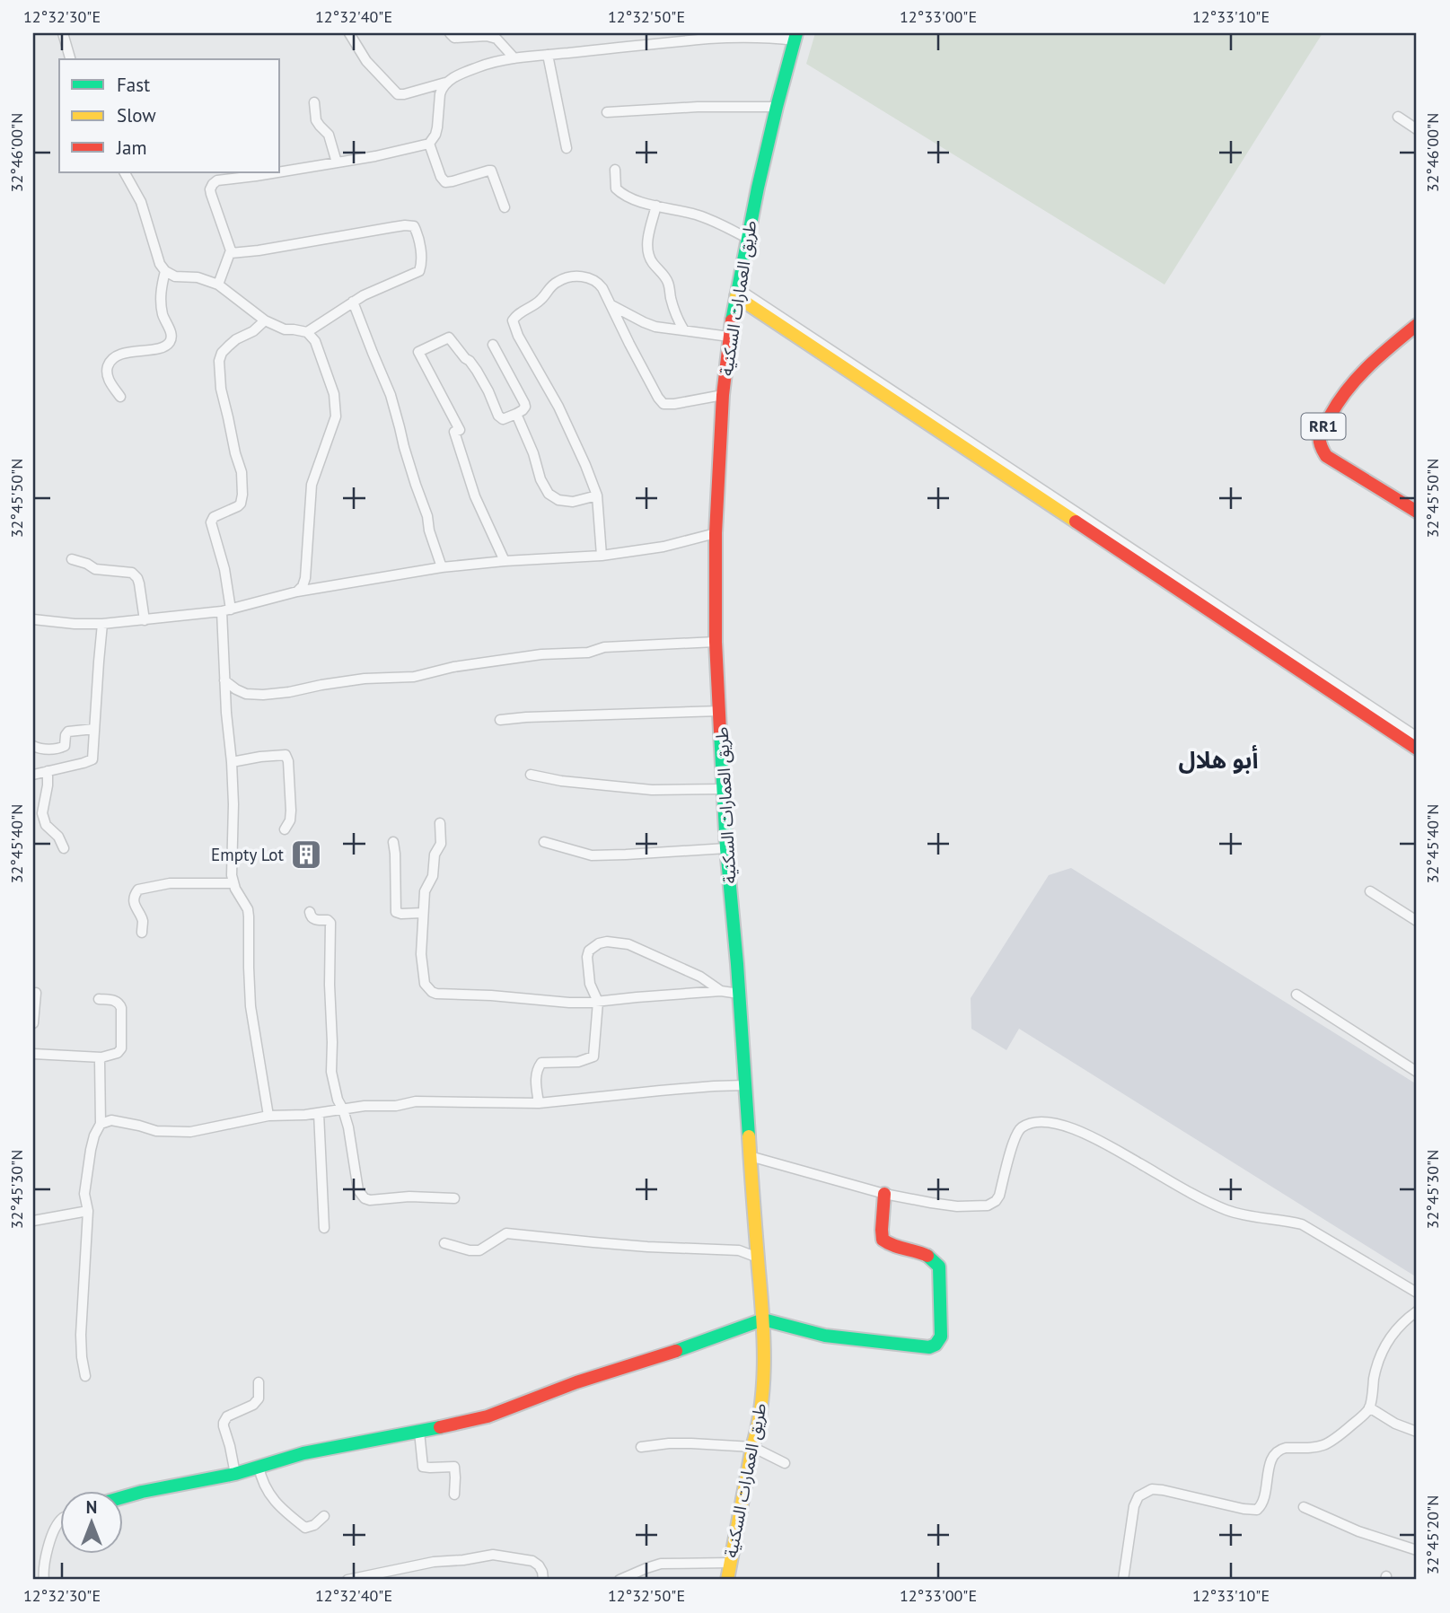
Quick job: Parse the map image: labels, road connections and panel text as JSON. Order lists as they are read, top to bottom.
{
  "streets": {
    "street": ["طريق العمارات السكنية", "RR1"]
  },
  "districts": ["أبو هلال"],
  "places": {
    "building": ["Empty Lot"]
  },
  "legend": ["Fast", "Slow", "Jam"],
  "north": "top",
  "coordinates": [
    "12°32'30\"E",
    "12°32'40\"E",
    "12°32'50\"E",
    "12°33'00\"E",
    "12°33'10\"E",
    "32°46'00\"N",
    "32°45'50\"N",
    "32°45'40\"N",
    "32°45'30\"N",
    "32°45'20\"N"
  ]
}
